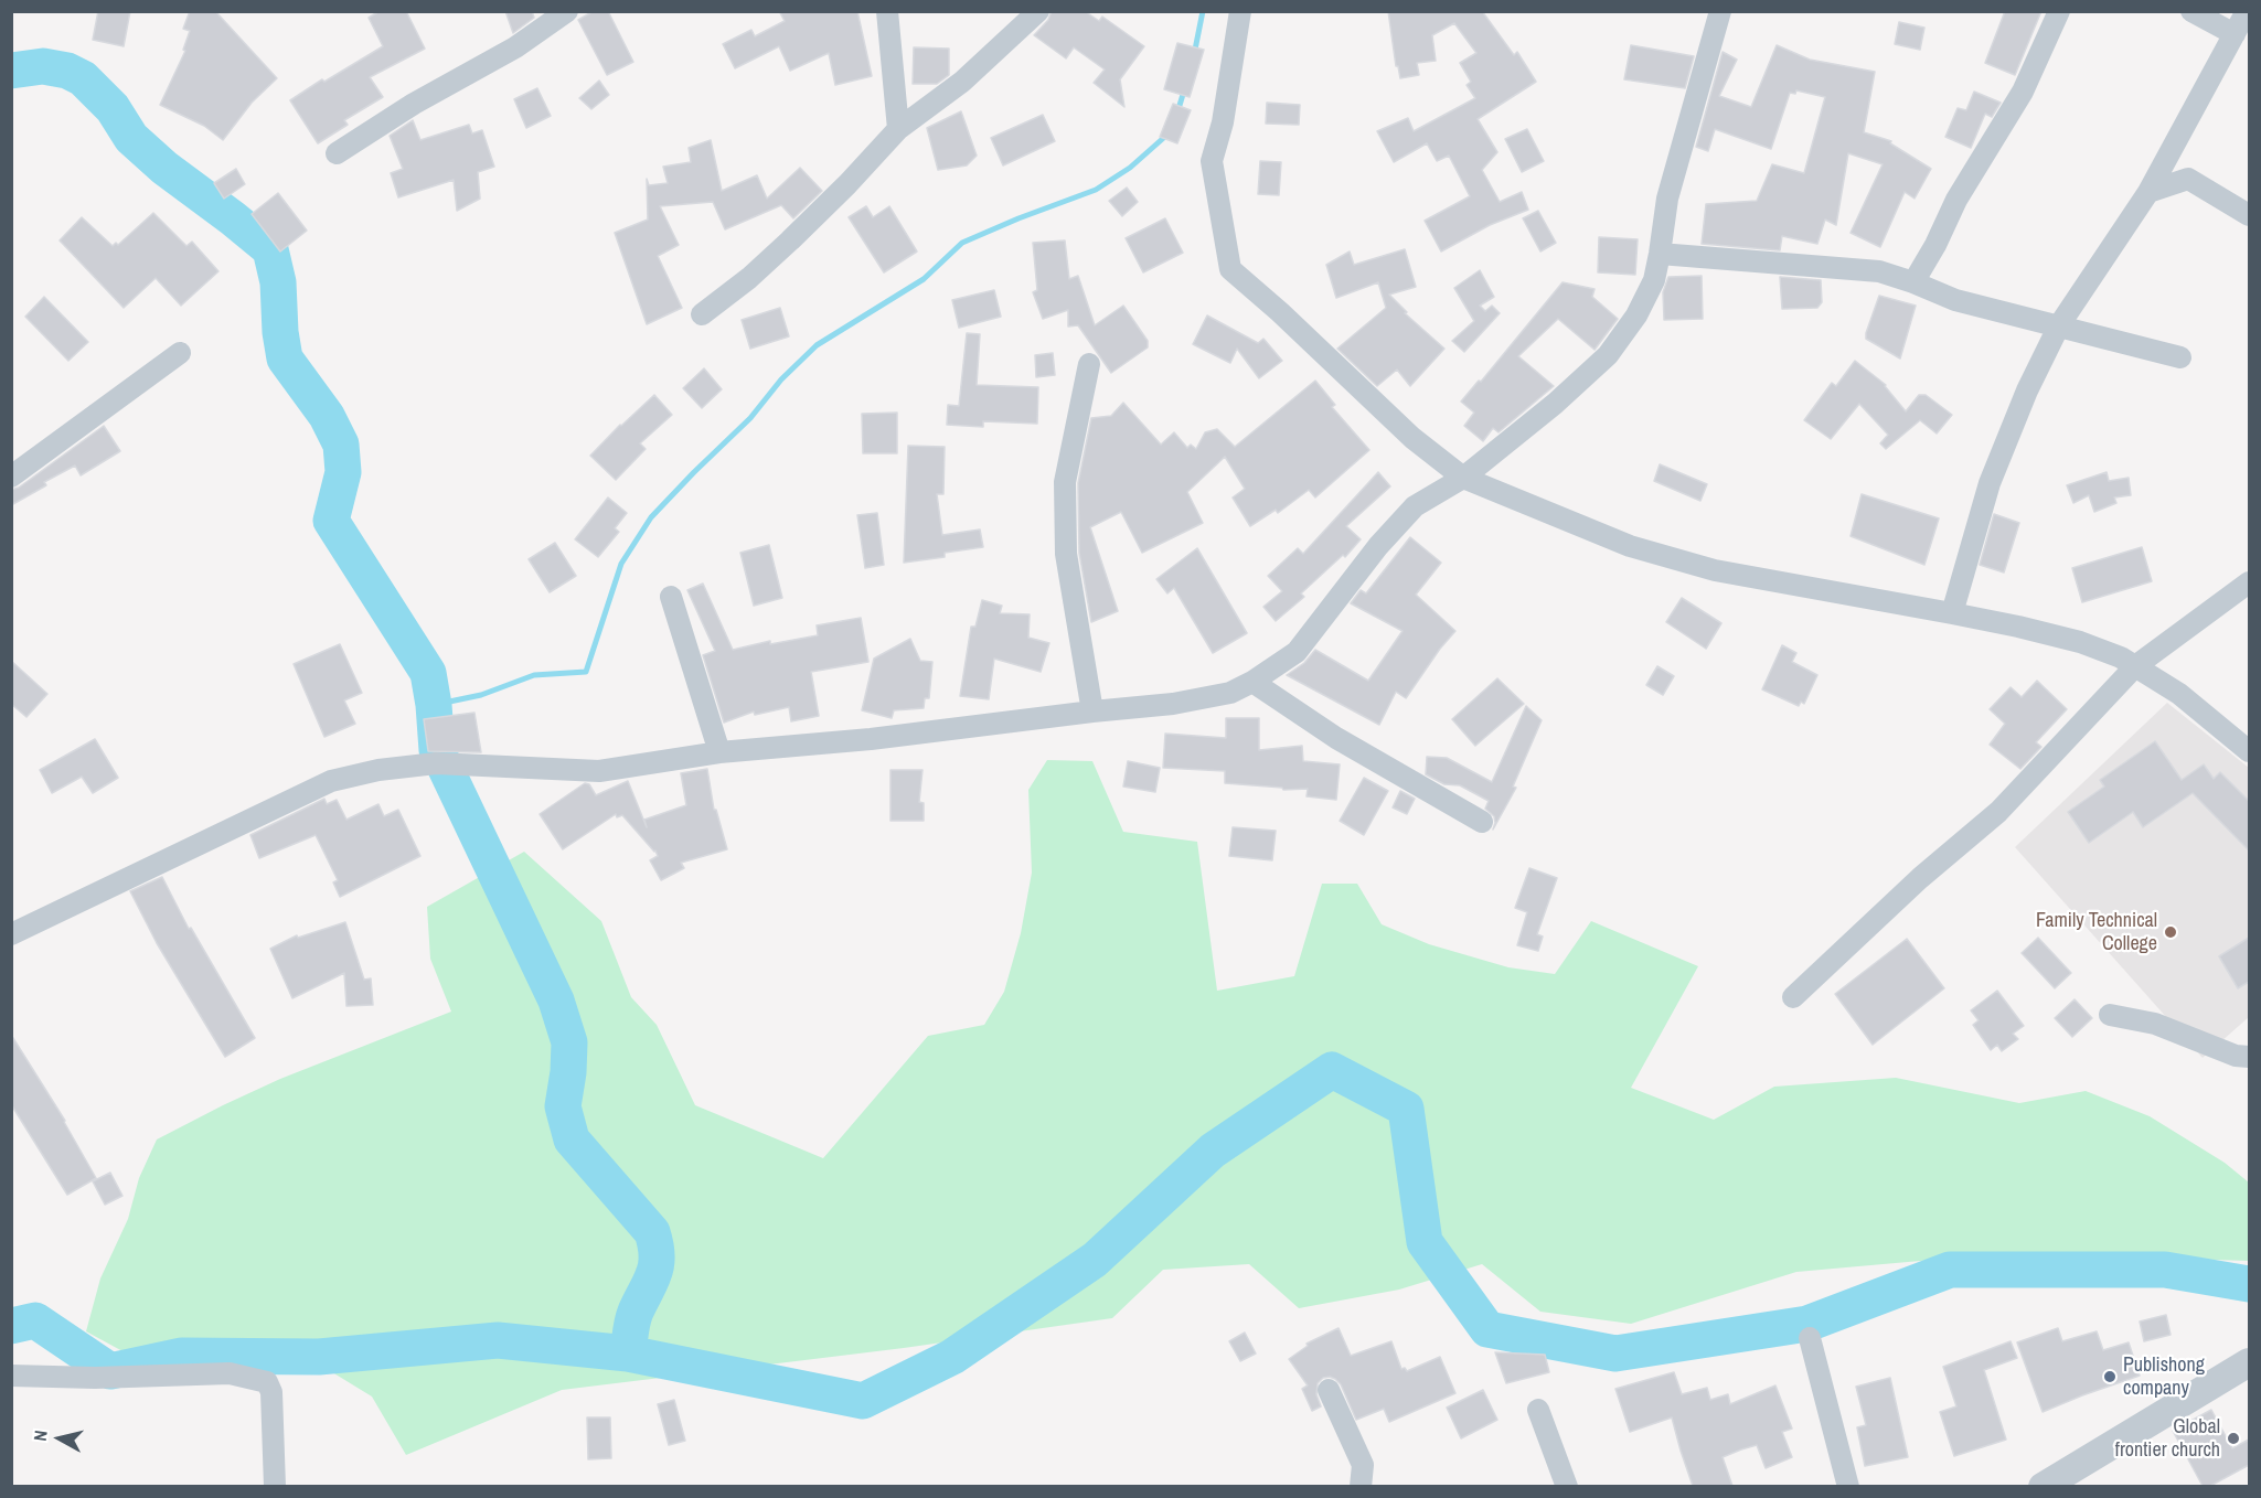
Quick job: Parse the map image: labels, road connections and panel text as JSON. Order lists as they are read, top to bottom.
{
  "places": ["Family Technical College", "Publishong company", "Global frontier church"],
  "north": "left"
}
